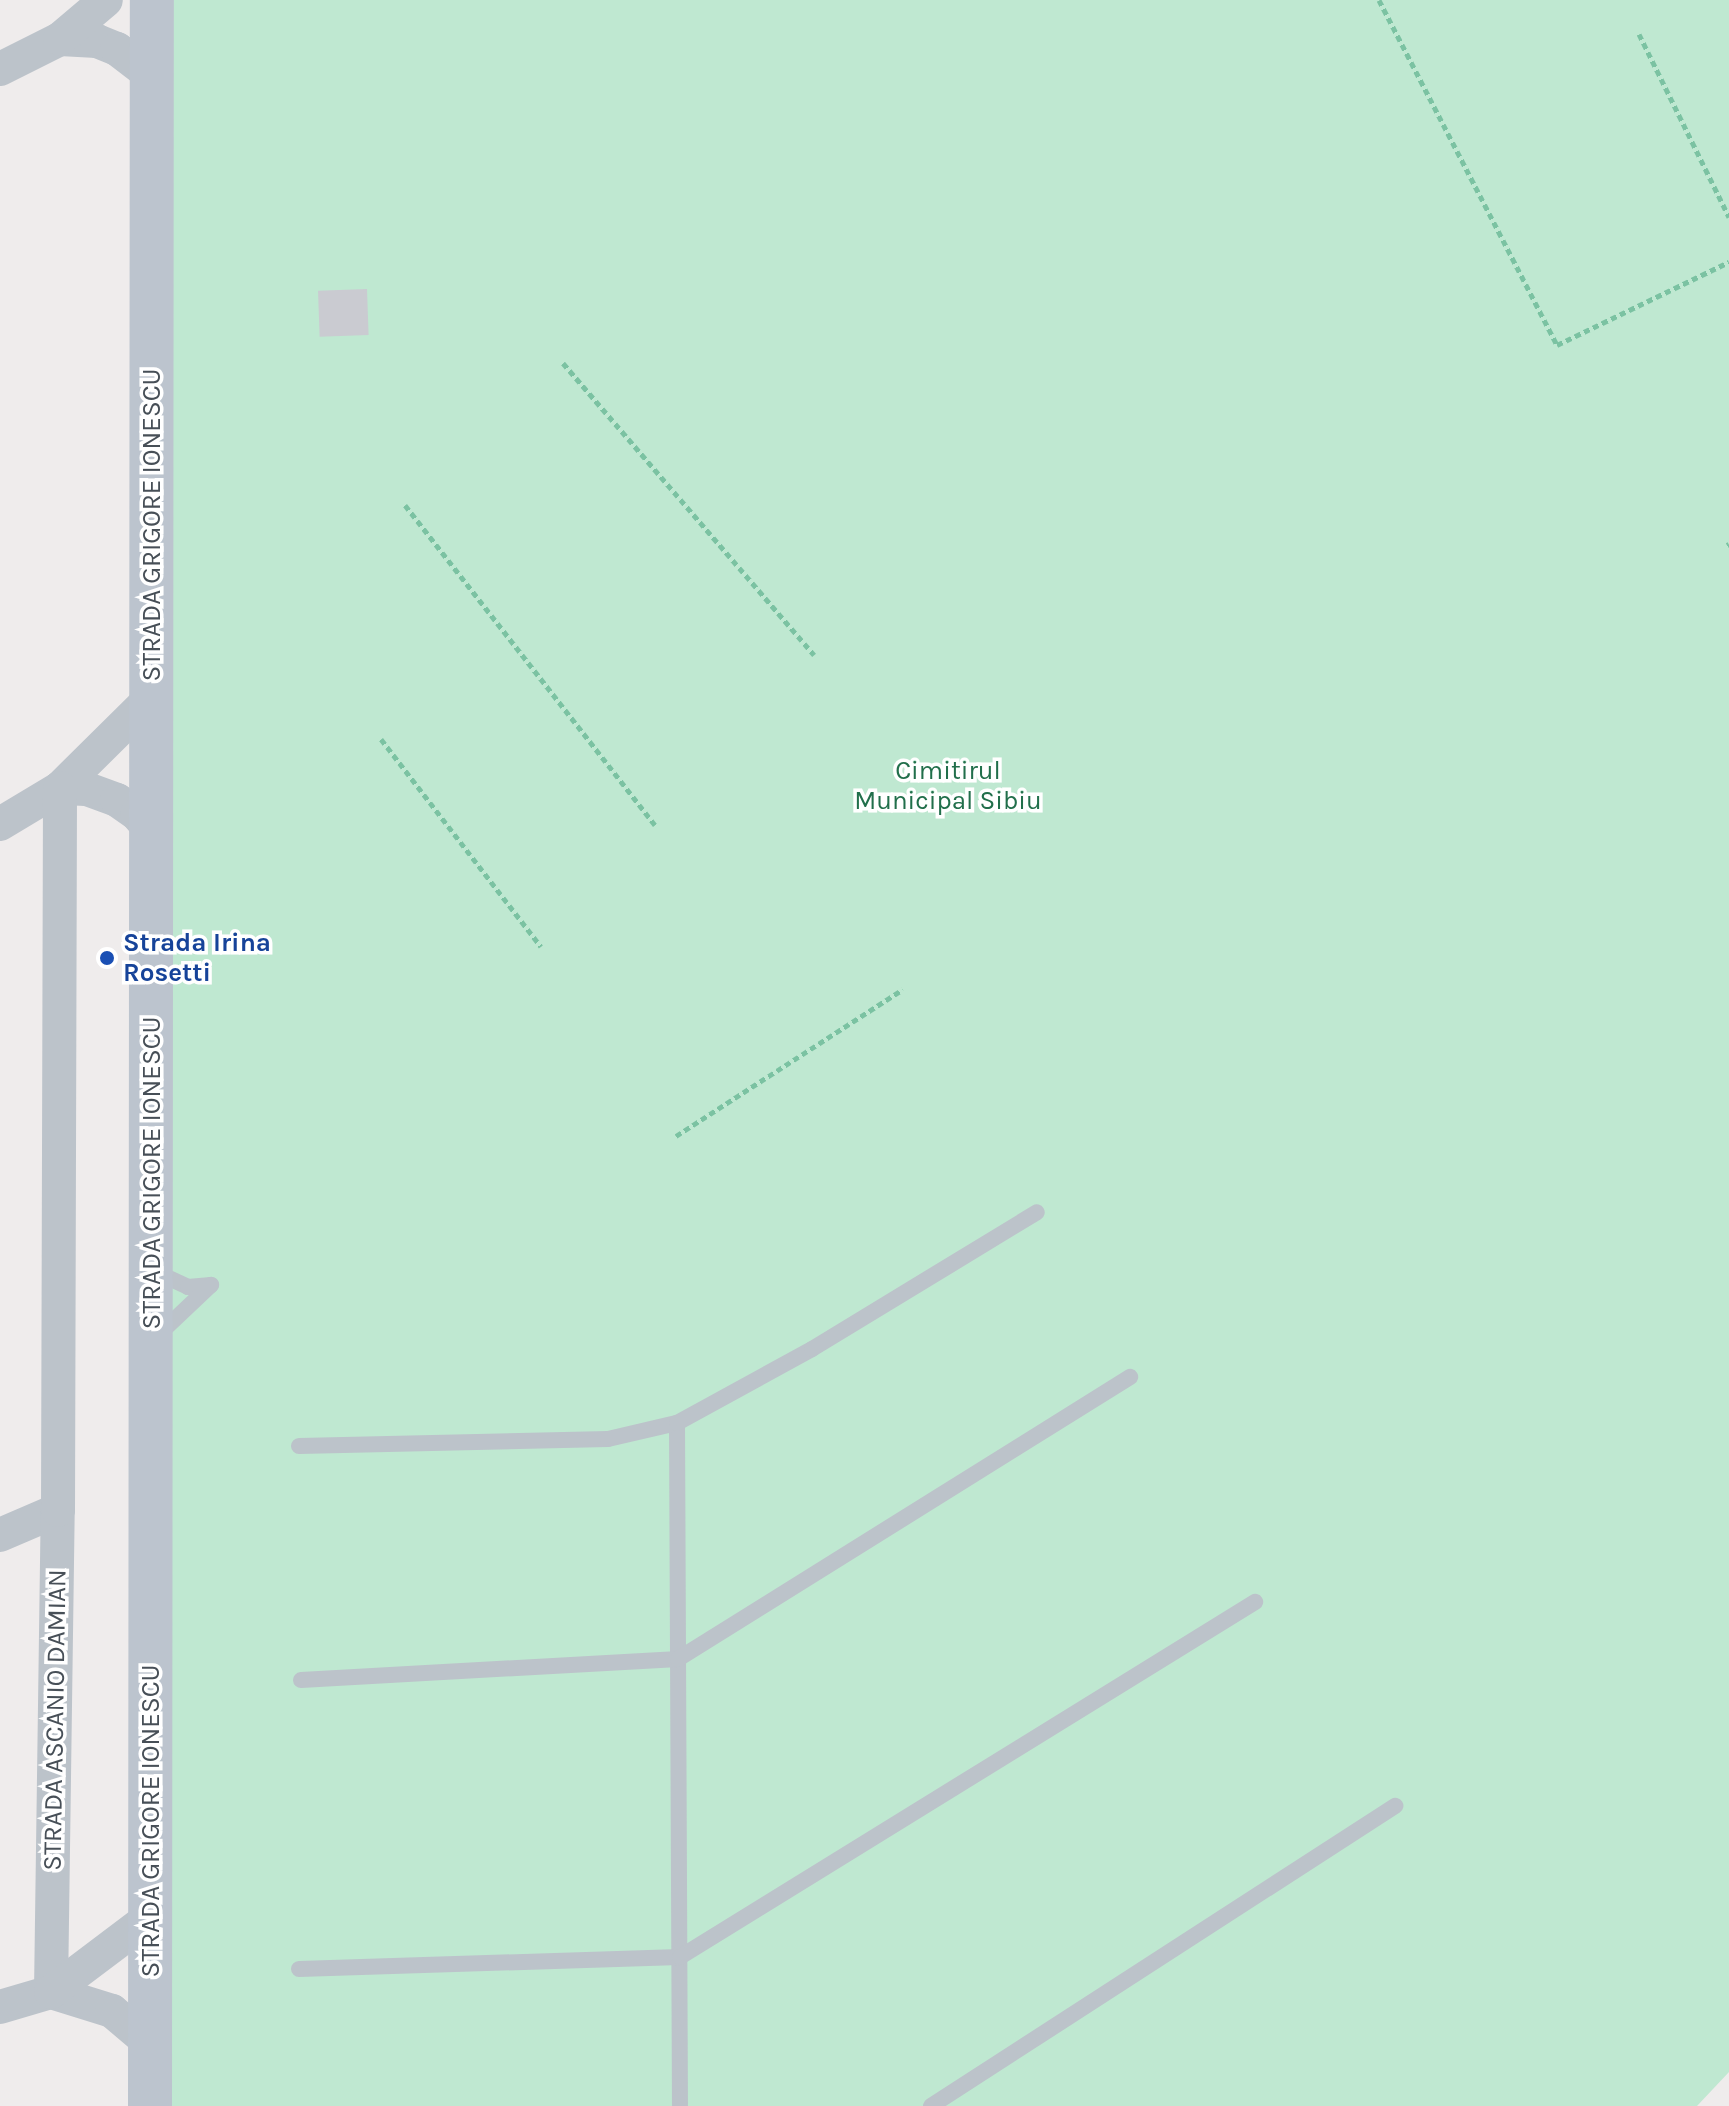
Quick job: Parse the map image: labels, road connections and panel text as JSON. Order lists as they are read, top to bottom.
{
  "streets": {
    "main road": ["STRADA GRIGORE IONESCU"],
    "street": ["STRADA ASCANIO DAMIAN"]
  },
  "parks": ["Cimitirul Municipal Sibiu"],
  "places": ["Strada Irina Rosetti"]
}
